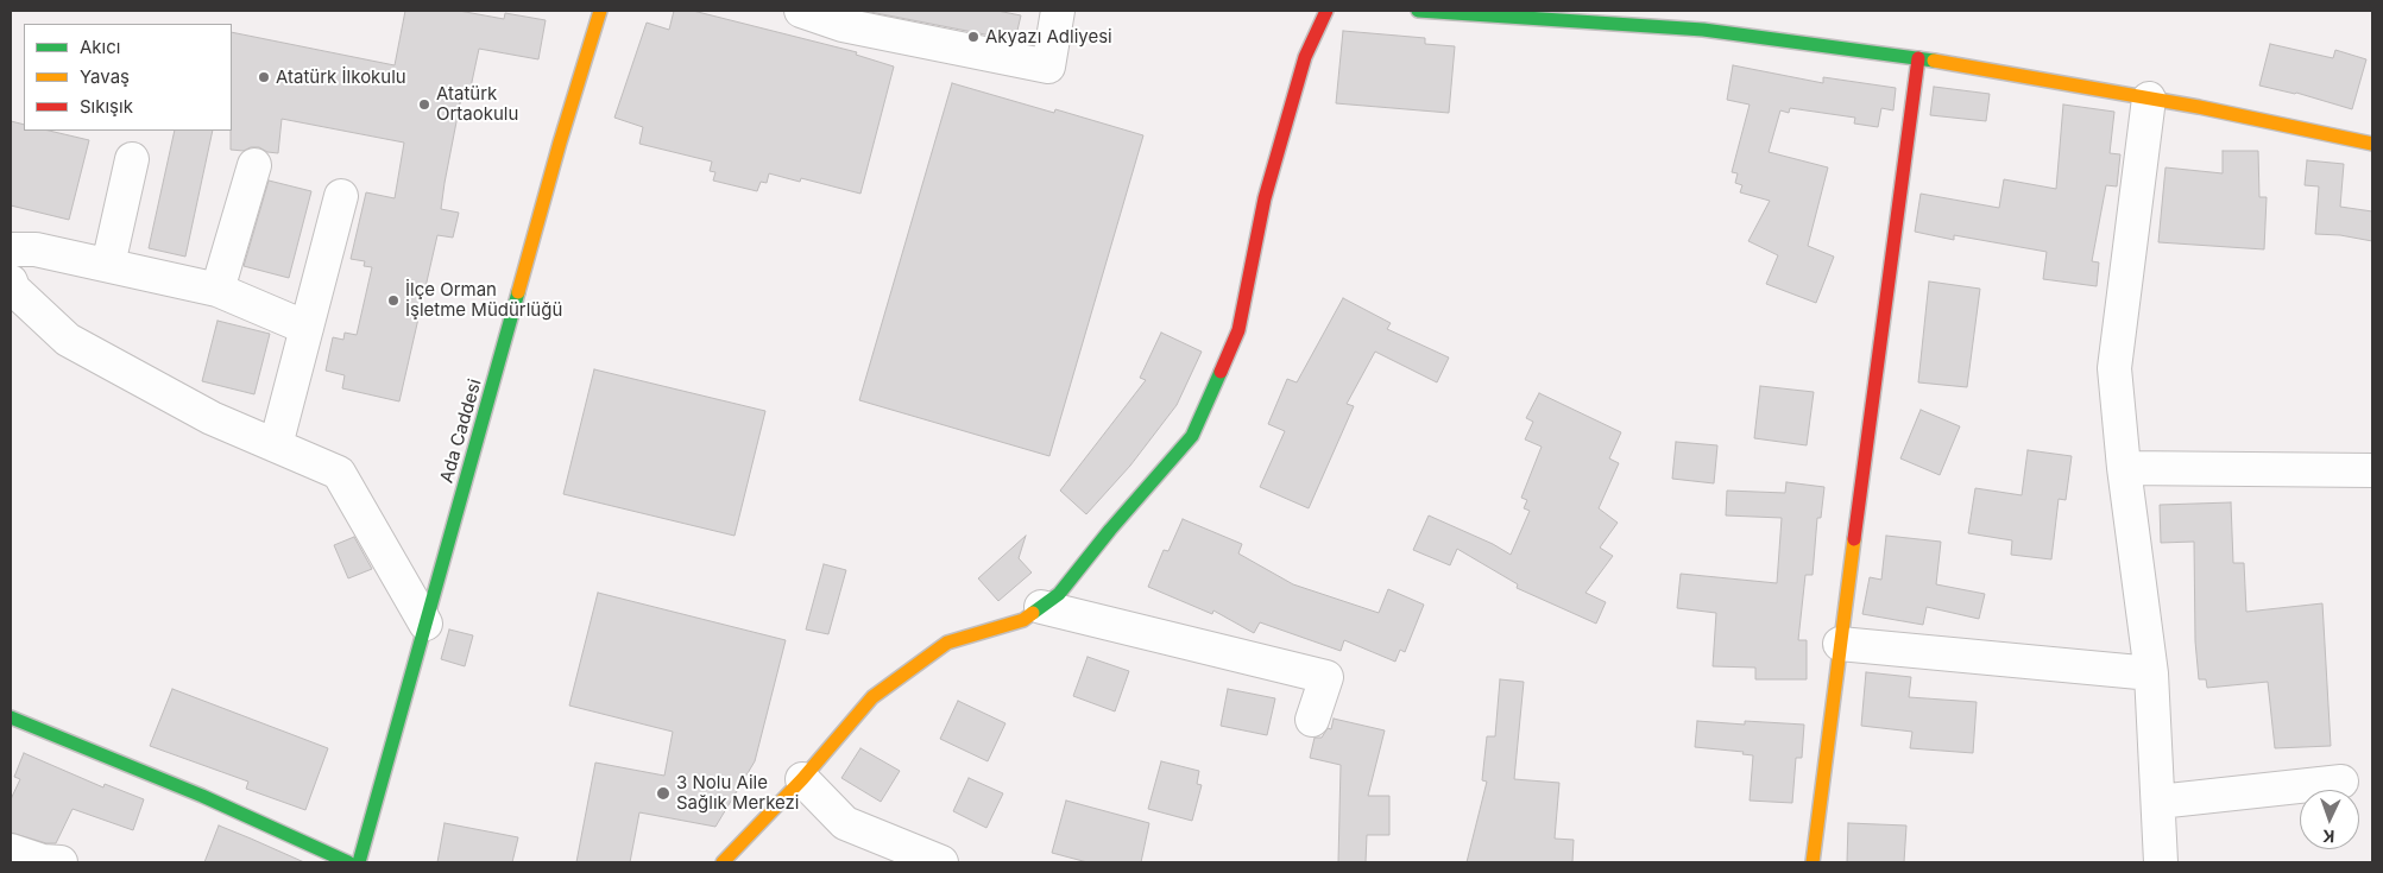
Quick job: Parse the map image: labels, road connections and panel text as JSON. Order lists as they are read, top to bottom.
{
  "streets": {
    "street": ["Ada Caddesi"]
  },
  "places": [
    "Akyazı Adliyesi",
    "Atatürk İlkokulu",
    "Atatürk Ortaokulu",
    "İlçe Orman İşletme Müdürlüğü",
    "3 Nolu Aile Sağlık Merkezi"
  ],
  "legend": ["Akıcı", "Yavaş", "Sıkışık"],
  "north": "bottom"
}
